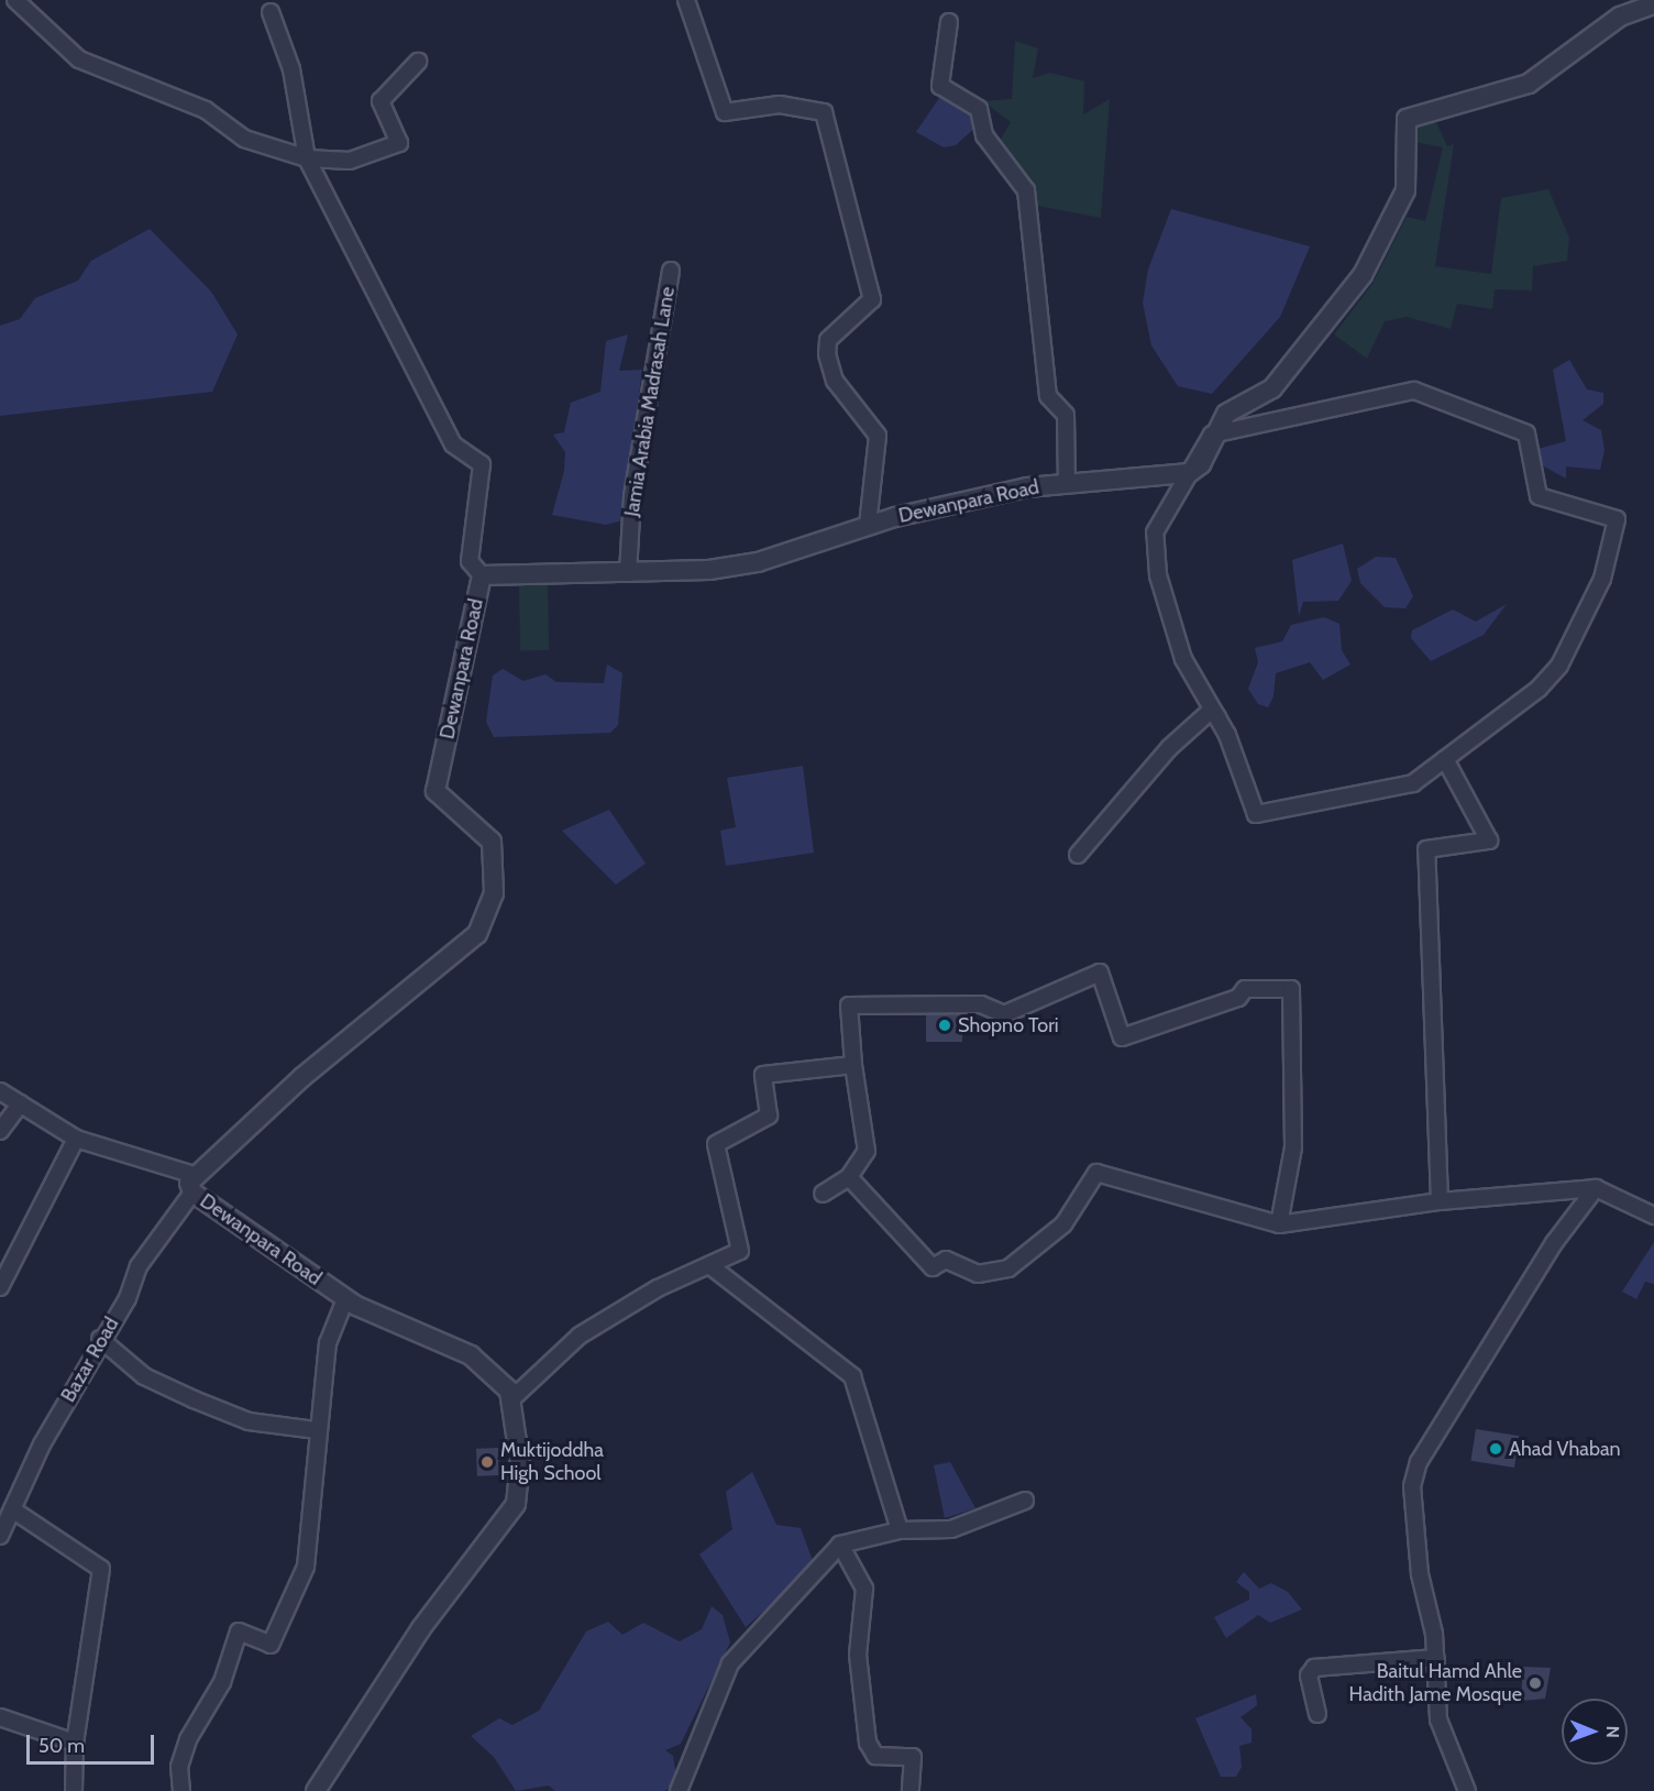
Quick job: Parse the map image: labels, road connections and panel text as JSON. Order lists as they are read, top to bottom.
{
  "streets": {
    "street": ["Jamia Arabia Madrasah Lane", "Dewanpara Road", "Bazar Road"]
  },
  "crossings": [
    ["Jamia Arabia Madrasah Lane", "Dewanpara Road"],
    ["Dewanpara Road", "Bazar Road"]
  ],
  "places": [
    "Shopno Tori",
    "Ahad Vhaban",
    "Muktijoddha High School",
    "Baitul Hamd Ahle Hadith Jame Mosque"
  ],
  "scale_bar": "50 m",
  "north": "right"
}
